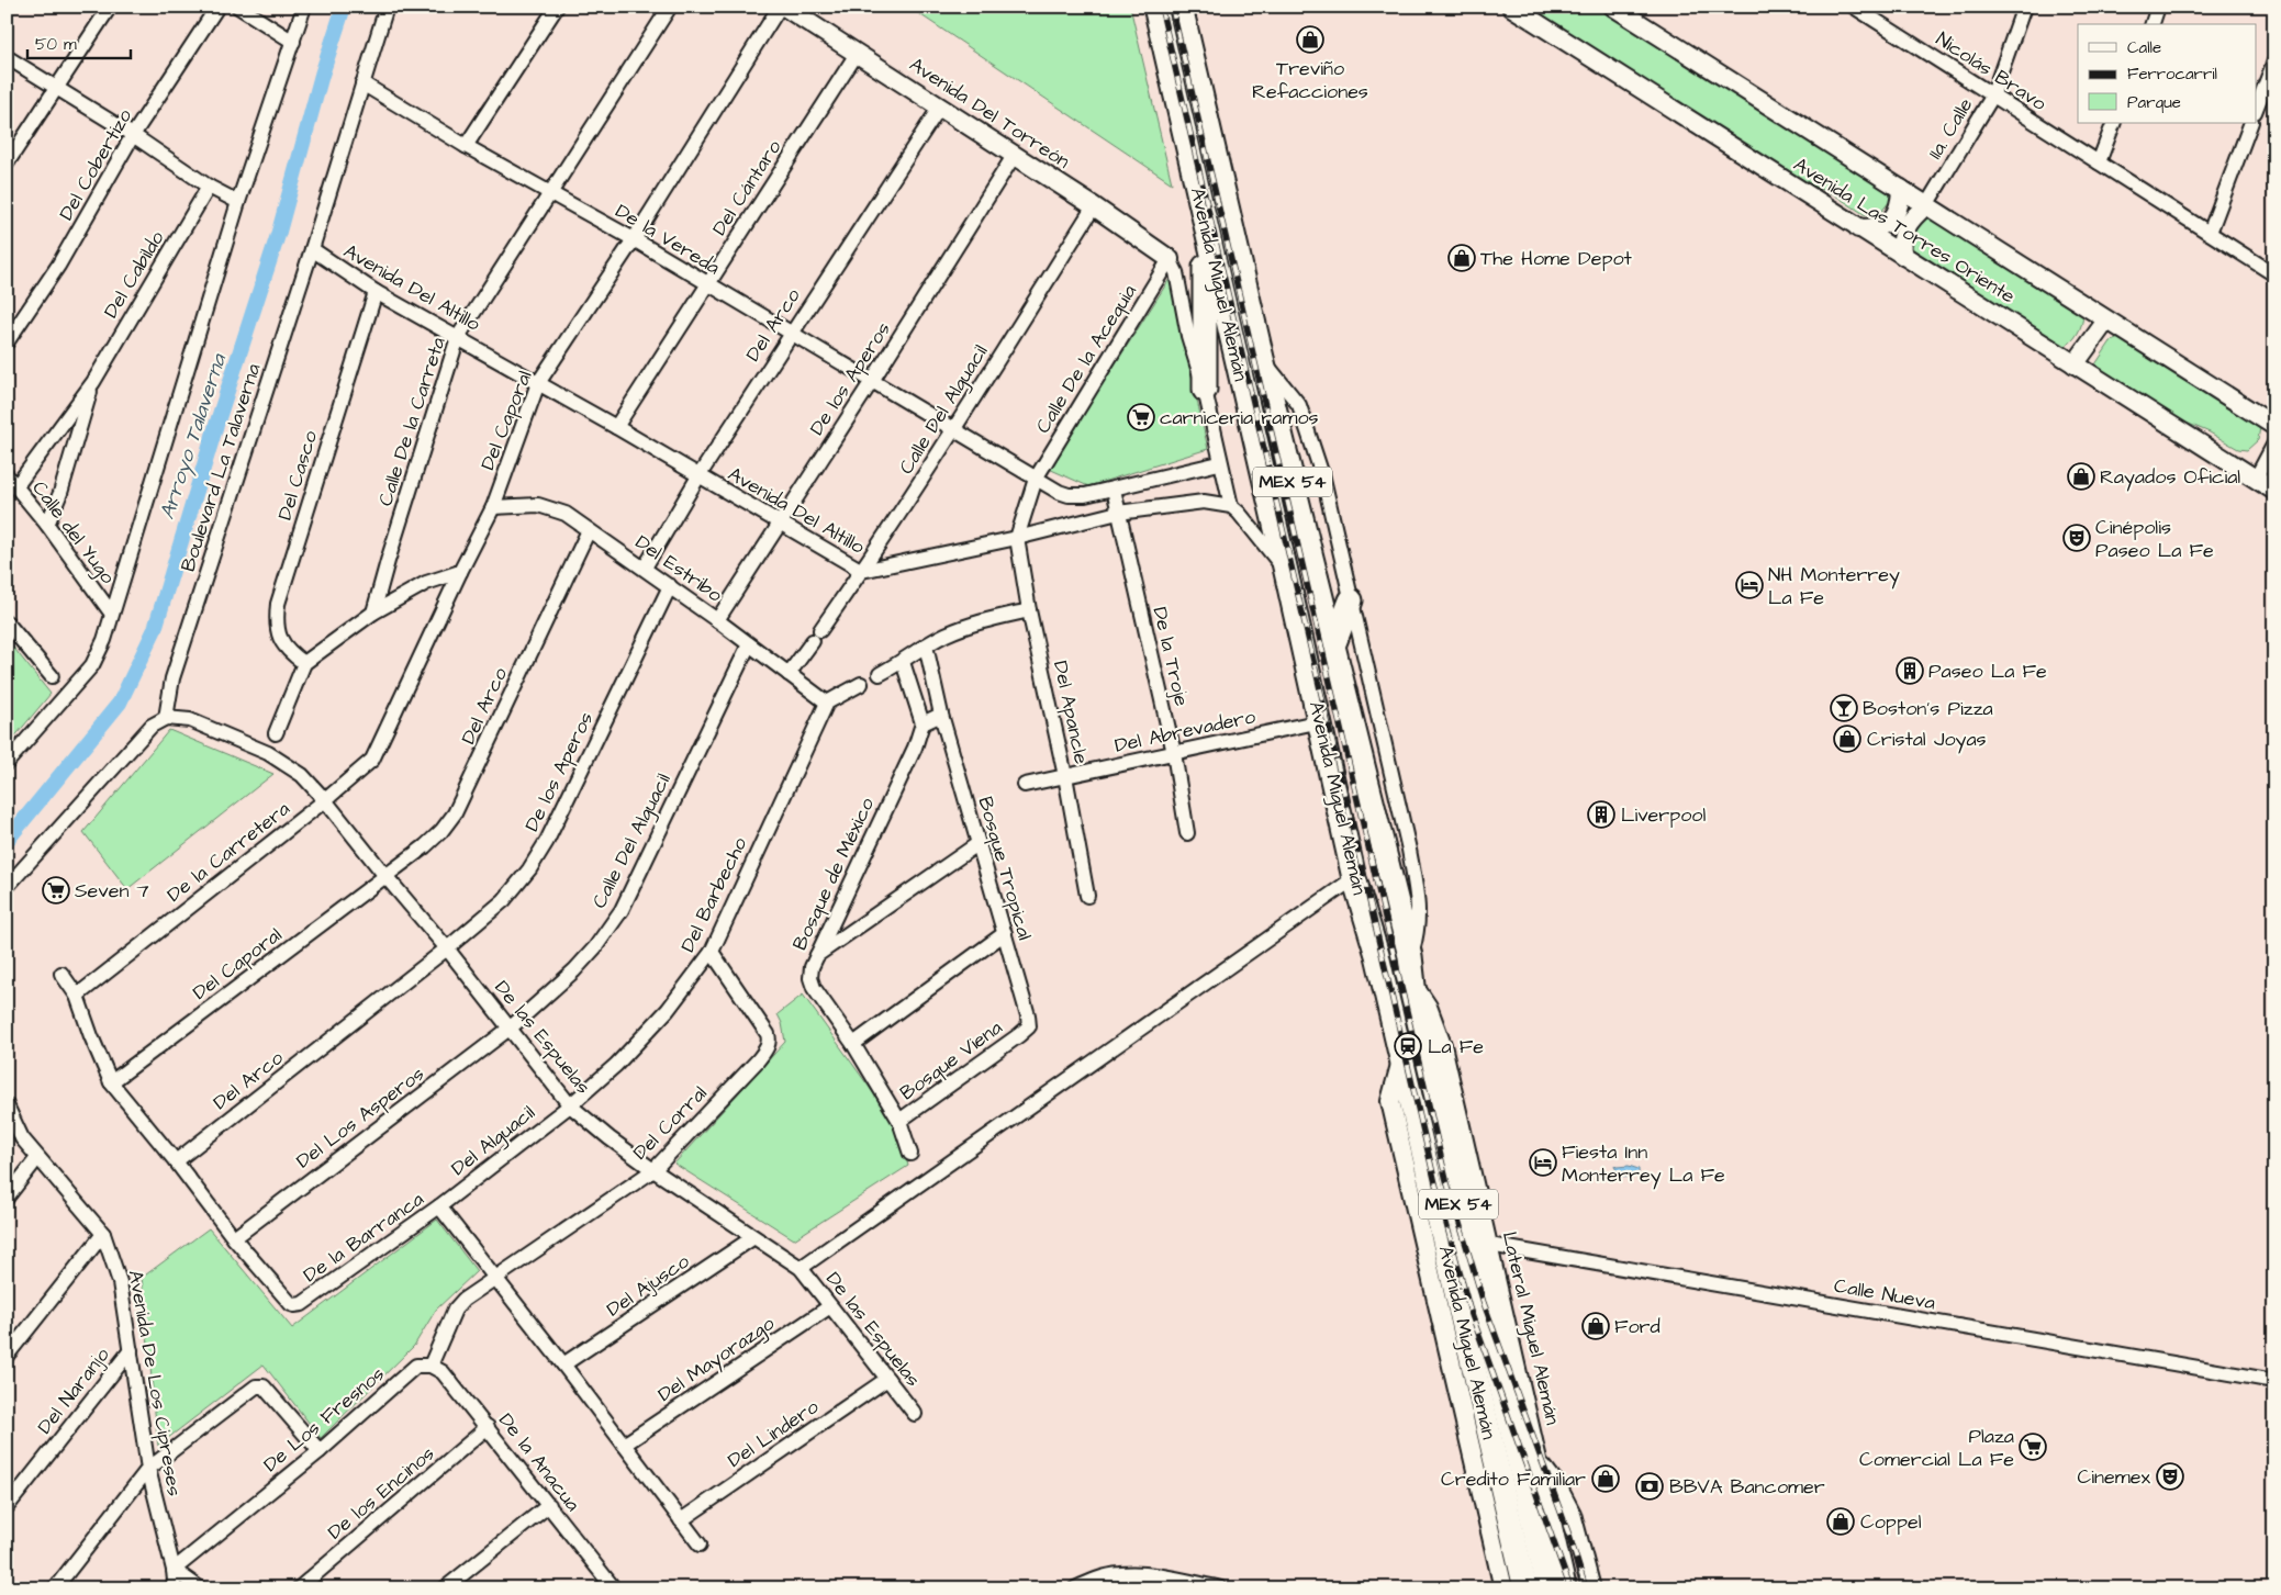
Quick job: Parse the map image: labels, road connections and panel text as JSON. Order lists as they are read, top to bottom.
{
  "streets": {
    "highway": ["Avenida Miguel Alemán", "MEX 54"],
    "street": [
      "Nicolás Bravo",
      "Avenida Del Torreón",
      "11a. Calle",
      "Del Cobertizo",
      "Del Cántaro",
      "Avenida Las Torres Oriente",
      "De la Vereda",
      "Del Cabildo",
      "Avenida Del Altillo",
      "Del Arco",
      "Calle De la Acequia",
      "De los Aperos",
      "Calle Del Alguacil",
      "Del Caporal",
      "Calle De la Carreta",
      "Boulevard La Talaverna",
      "Del Casco",
      "Calle del Yugo",
      "Del Estribo",
      "De la Troje",
      "Del Apancle",
      "Del Abrevadero",
      "De la Carretera",
      "Bosque Tropical",
      "Bosque de México",
      "Del Barbecho",
      "De las Espuelas",
      "Bosque Viena",
      "Del Los Asperos",
      "Del Corral",
      "Del Alguacil",
      "De la Barranca",
      "Del Ajusco",
      "Calle Nueva",
      "Lateral Miguel Alemán",
      "Del Mayorazgo",
      "Avenida De Los Cipreses",
      "Del Naranjo",
      "De Los Fresnos",
      "Del Lindero",
      "De la Anacua",
      "De los Encinos"
    ]
  },
  "crossings": [
    ["Nicolás Bravo", "11a. Calle"],
    ["Avenida Del Torreón", "Del Cántaro"],
    ["Avenida Del Torreón", "Del Arco"],
    ["Avenida Del Torreón", "Calle De la Acequia"],
    ["Avenida Del Torreón", "De los Aperos"],
    ["Avenida Del Torreón", "Calle Del Alguacil"],
    ["11a. Calle", "Avenida Las Torres Oriente"],
    ["Del Cántaro", "De la Vereda"],
    ["Del Cántaro", "Avenida Del Altillo"],
    ["De la Vereda", "Del Arco"],
    ["De la Vereda", "Calle De la Acequia"],
    ["De la Vereda", "De los Aperos"],
    ["De la Vereda", "Calle Del Alguacil"],
    ["De la Vereda", "Del Caporal"],
    ["De la Vereda", "Calle De la Carreta"],
    ["De la Vereda", "Boulevard La Talaverna"],
    ["De la Vereda", "De la Troje"],
    ["Del Cabildo", "Calle del Yugo"],
    ["Avenida Miguel Alemán", "Del Abrevadero"],
    ["Avenida Miguel Alemán", "Lateral Miguel Alemán"],
    ["Avenida Del Altillo", "Del Arco"],
    ["Avenida Del Altillo", "Calle De la Acequia"],
    ["Avenida Del Altillo", "De los Aperos"],
    ["Avenida Del Altillo", "Calle Del Alguacil"],
    ["Avenida Del Altillo", "Del Caporal"],
    ["Avenida Del Altillo", "Calle De la Carreta"],
    ["Avenida Del Altillo", "Boulevard La Talaverna"],
    ["Avenida Del Altillo", "Del Casco"],
    ["Avenida Del Altillo", "De la Troje"],
    ["Avenida Del Altillo", "Del Apancle"],
    ["Del Arco", "De los Aperos"],
    ["Del Arco", "Del Caporal"],
    ["Del Arco", "Del Estribo"],
    ["Del Arco", "De las Espuelas"],
    ["Del Arco", "De la Barranca"],
    ["Calle De la Acequia", "Del Apancle"],
    ["De los Aperos", "Del Estribo"],
    ["De los Aperos", "De las Espuelas"],
    ["Calle Del Alguacil", "Del Estribo"],
    ["Calle Del Alguacil", "De las Espuelas"],
    ["Calle Del Alguacil", "Del Los Asperos"],
    ["Del Caporal", "Del Estribo"],
    ["Del Caporal", "De la Carretera"],
    ["Del Caporal", "De las Espuelas"],
    ["Del Caporal", "De la Barranca"],
    ["Boulevard La Talaverna", "De las Espuelas"],
    ["Del Estribo", "Del Barbecho"],
    ["De la Troje", "Del Abrevadero"],
    ["Del Apancle", "Del Abrevadero"],
    ["De la Carretera", "De las Espuelas"],
    ["De la Carretera", "De la Barranca"],
    ["Bosque Tropical", "Bosque Viena"],
    ["Bosque de México", "Bosque Viena"],
    ["Del Barbecho", "De las Espuelas"],
    ["Del Barbecho", "Del Corral"],
    ["Del Barbecho", "Del Alguacil"],
    ["De las Espuelas", "Del Los Asperos"],
    ["De las Espuelas", "Del Corral"],
    ["De las Espuelas", "Del Alguacil"],
    ["De las Espuelas", "Del Ajusco"],
    ["De las Espuelas", "Del Mayorazgo"],
    ["De las Espuelas", "Del Lindero"],
    ["Del Los Asperos", "De la Barranca"],
    ["Del Corral", "De la Barranca"],
    ["Del Alguacil", "De la Barranca"],
    ["De la Barranca", "Del Ajusco"],
    ["De la Barranca", "Del Mayorazgo"],
    ["De la Barranca", "Del Lindero"],
    ["Calle Nueva", "Lateral Miguel Alemán"],
    ["Avenida De Los Cipreses", "Del Naranjo"],
    ["Avenida De Los Cipreses", "De Los Fresnos"],
    ["De Los Fresnos", "De la Anacua"],
    ["De la Anacua", "De los Encinos"]
  ],
  "water": ["Arroyo Talaverna"],
  "places": {
    "shop": [
      "Treviño Refacciones",
      "The Home Depot",
      "Rayados Oficial",
      "Cristal Joyas",
      "Ford",
      "Credito Familiar",
      "Coppel"
    ],
    "supermarket": ["carniceria ramos", "Seven 7", "Plaza Comercial La Fe"],
    "theatre": ["Cinépolis Paseo La Fe", "Cinemex"],
    "hotel": ["NH Monterrey La Fe", "Fiesta Inn Monterrey La Fe"],
    "building": ["Paseo La Fe", "Liverpool"],
    "bar": ["Boston's Pizza"],
    "station": ["La Fe"],
    "bank": ["BBVA Bancomer"]
  },
  "legend": ["Calle", "Ferrocarril", "Parque"],
  "scale_bar": "50 m"
}
